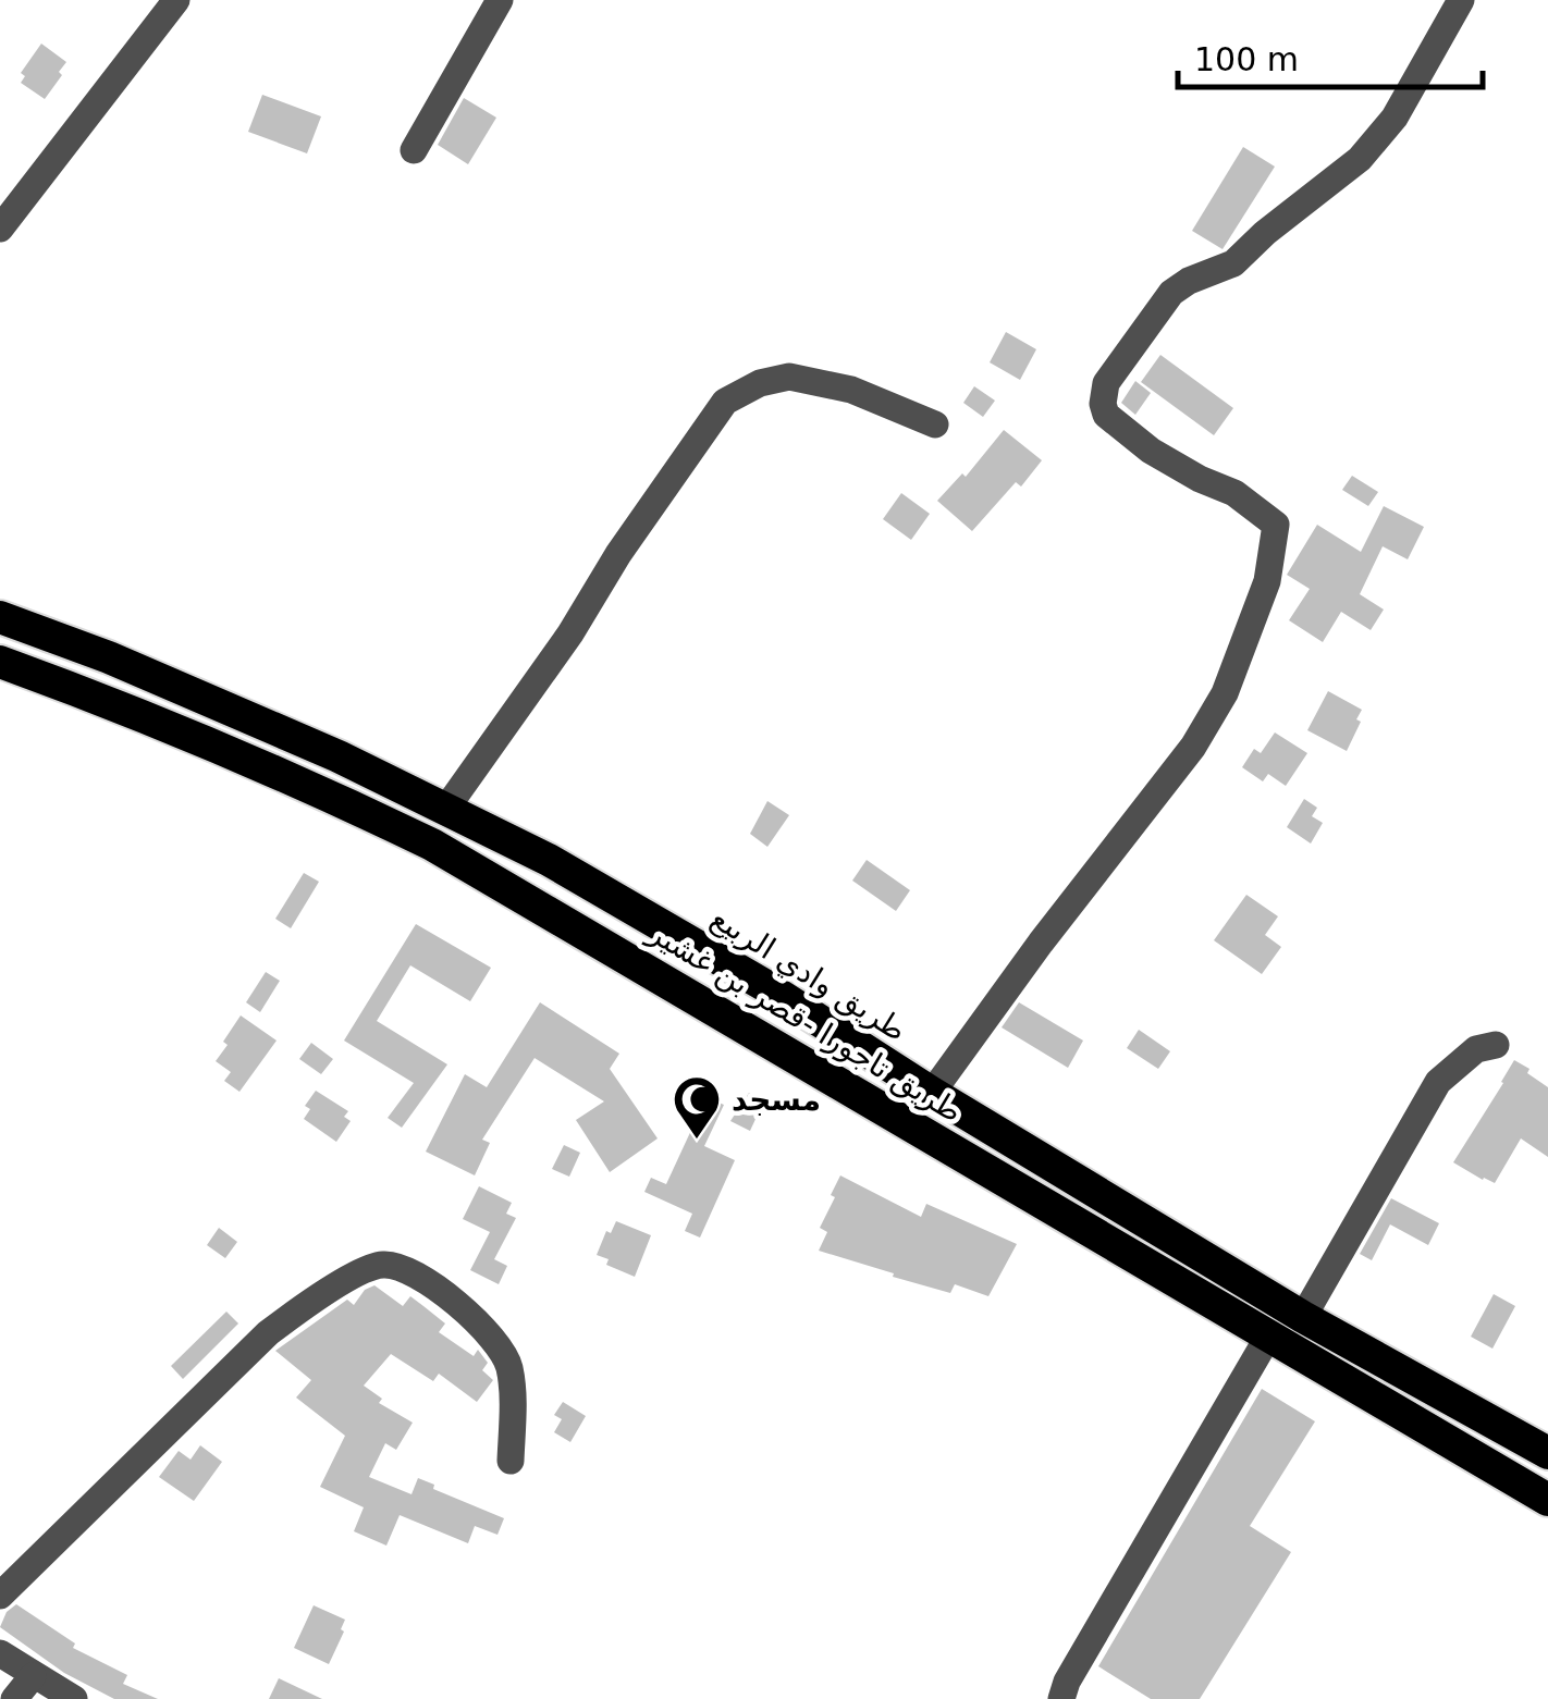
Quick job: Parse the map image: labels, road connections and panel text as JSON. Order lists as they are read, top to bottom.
{
  "streets": {
    "highway": ["طريق وادي الربيع", "طريق تاجورا -قصر بن غشير"]
  },
  "places": {
    "mosque": ["مسجد"]
  },
  "scale_bar": "100 m"
}
